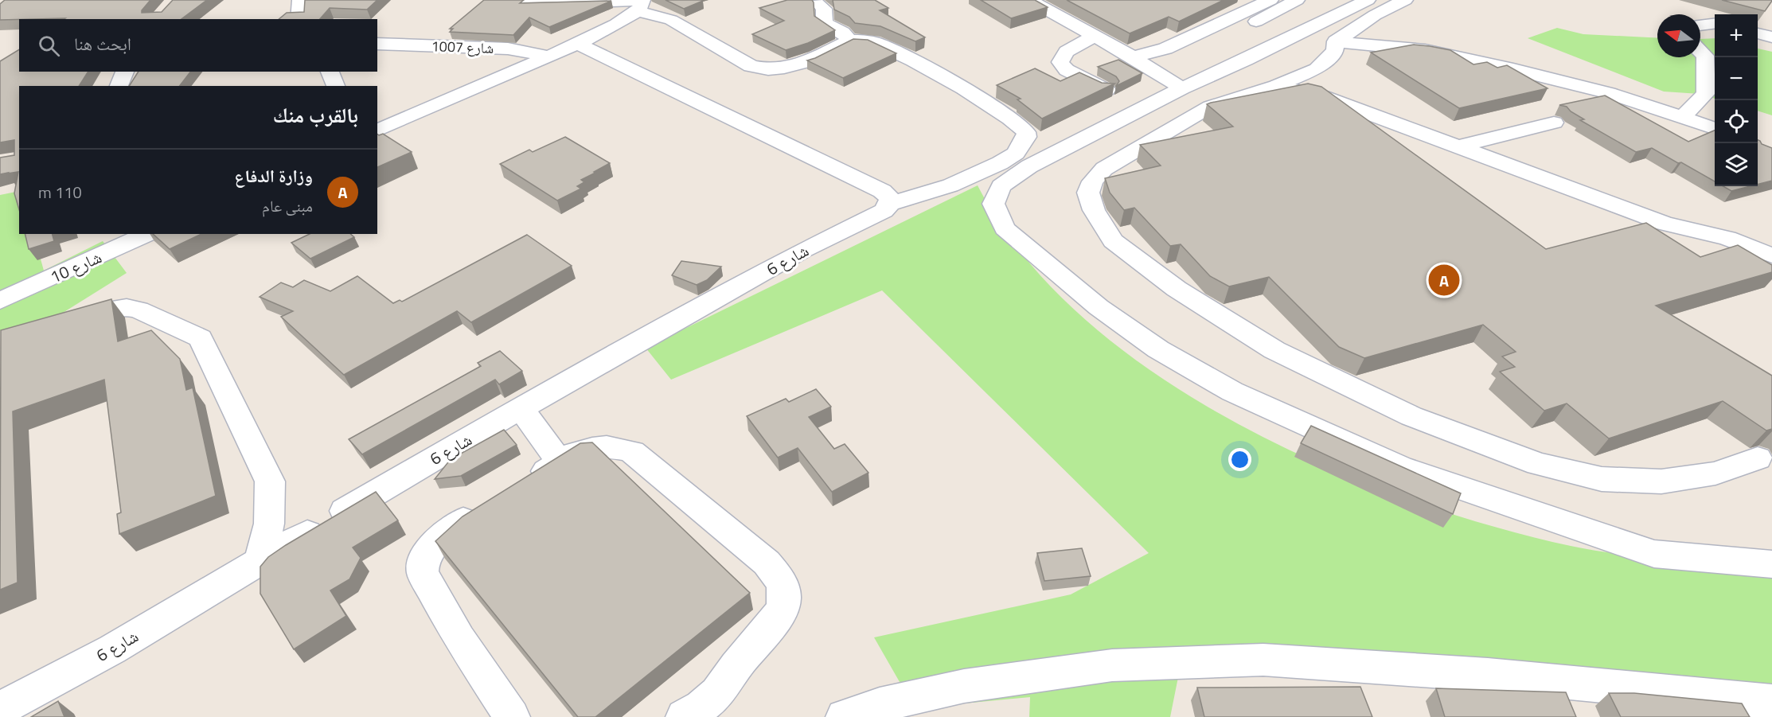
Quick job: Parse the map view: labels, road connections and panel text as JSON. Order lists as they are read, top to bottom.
{
  "streets": {
    "street": ["شارع 1007", "شارع 6", "شارع 10"]
  },
  "north": "left",
  "page": {
    "map_buttons": ["+", "−"],
    "search": "ابحث هنا",
    "heading": "بالقرب منك",
    "list": [
      {
        "mark": "A",
        "name": "وزارة الدفاع",
        "note": "مبنى عام",
        "value": "110 m"
      }
    ],
    "pins": "A"
  }
}
